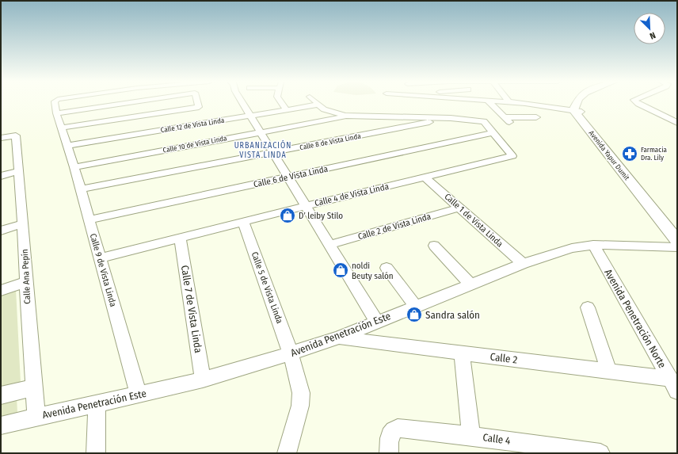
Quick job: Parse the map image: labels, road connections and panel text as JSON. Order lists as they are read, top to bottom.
{
  "streets": {
    "main road": ["Avenida Yapur Dumit"],
    "street": [
      "Calle 12 de Vista Linda",
      "Calle 8 de Vista Linda",
      "Calle 10 de Vista Linda",
      "Calle 6 de Vista Linda",
      "Calle 4 de Vista Linda",
      "Calle 1 de Vista Linda",
      "Calle 2 de Vista Linda",
      "Calle 9 de Vista Linda",
      "Calle Ana Pepín",
      "Calle 5 de Vista Linda",
      "Calle 7 de Vista Linda",
      "Avenida Penetración Norte",
      "Avenida Penetración Este",
      "Calle 2",
      "Calle 4"
    ]
  },
  "crossings": [
    ["Calle 12 de Vista Linda", "Calle 9 de Vista Linda"],
    ["Calle 8 de Vista Linda", "Calle 9 de Vista Linda"],
    ["Calle 10 de Vista Linda", "Calle 9 de Vista Linda"],
    ["Calle 6 de Vista Linda", "Calle 4 de Vista Linda"],
    ["Calle 6 de Vista Linda", "Calle 9 de Vista Linda"],
    ["Calle 4 de Vista Linda", "Calle 1 de Vista Linda"],
    ["Calle 4 de Vista Linda", "Calle 9 de Vista Linda"],
    ["Calle 4 de Vista Linda", "Calle 5 de Vista Linda"],
    ["Calle 4 de Vista Linda", "Calle 7 de Vista Linda"],
    ["Calle 1 de Vista Linda", "Calle 2 de Vista Linda"],
    ["Calle 1 de Vista Linda", "Avenida Penetración Este"],
    ["Calle 9 de Vista Linda", "Avenida Penetración Este"],
    ["Calle Ana Pepín", "Avenida Penetración Este"],
    ["Calle 5 de Vista Linda", "Avenida Penetración Este"],
    ["Calle 7 de Vista Linda", "Avenida Penetración Este"],
    ["Avenida Penetración Norte", "Avenida Penetración Este"],
    ["Avenida Penetración Norte", "Calle 2"],
    ["Avenida Penetración Este", "Calle 2"]
  ],
  "districts": ["URBANIZACIÓN VISTA LINDA"],
  "places": {
    "pharmacy": ["Farmacia Dra. Lily"],
    "shop": ["D’ leiby Stilo", "noldi Beuty salón", "Sandra salón"]
  },
  "north": "bottom right"
}
